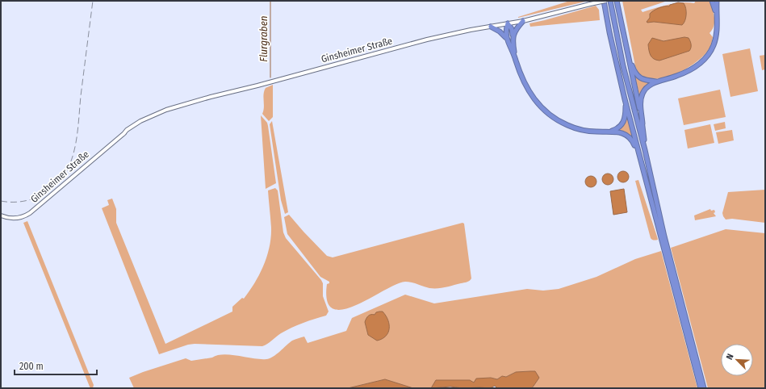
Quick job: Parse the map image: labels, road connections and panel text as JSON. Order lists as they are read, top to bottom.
{
  "streets": {
    "main road": ["Ginsheimer Straße"]
  },
  "water": ["Flurgraben"],
  "scale_bar": "200 m",
  "north": "top left"
}
